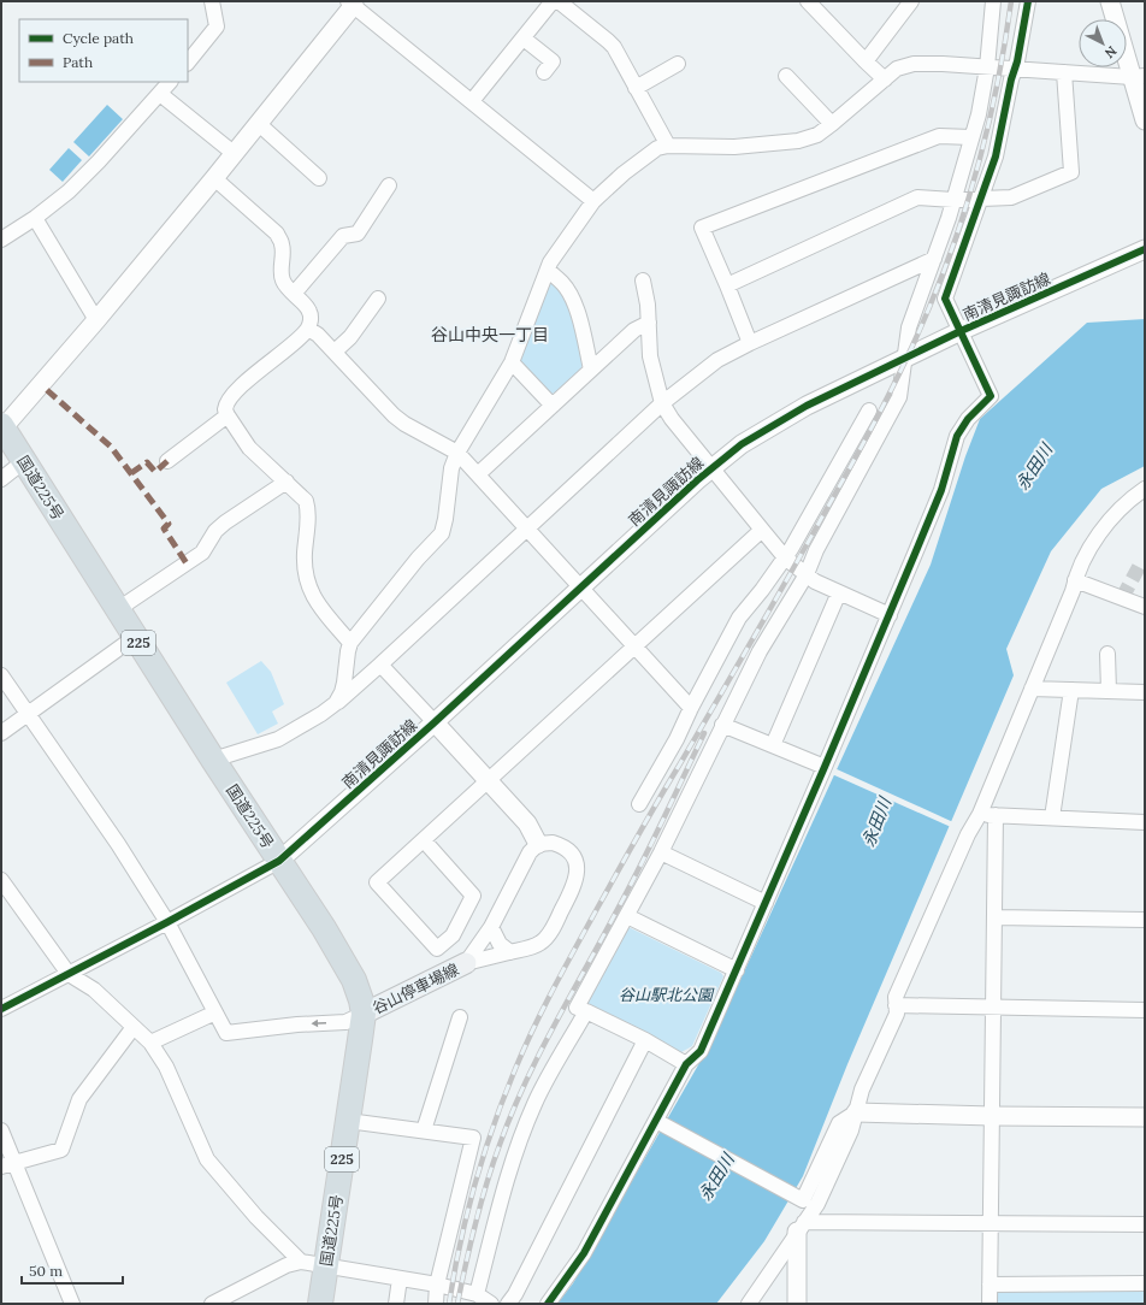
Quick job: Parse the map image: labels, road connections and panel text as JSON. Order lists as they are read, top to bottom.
{
  "streets": {
    "highway": ["国道225号", "225"],
    "main road": ["谷山停車場線"],
    "street": ["南清見諏訪線"]
  },
  "crossings": [
    ["南清見諏訪線", "国道225号"],
    ["国道225号", "谷山停車場線"]
  ],
  "districts": ["谷山中央一丁目"],
  "water": ["永田川"],
  "parks": ["谷山駅北公園"],
  "legend": ["Cycle path", "Path"],
  "scale_bar": "50 m",
  "north": "bottom right"
}
